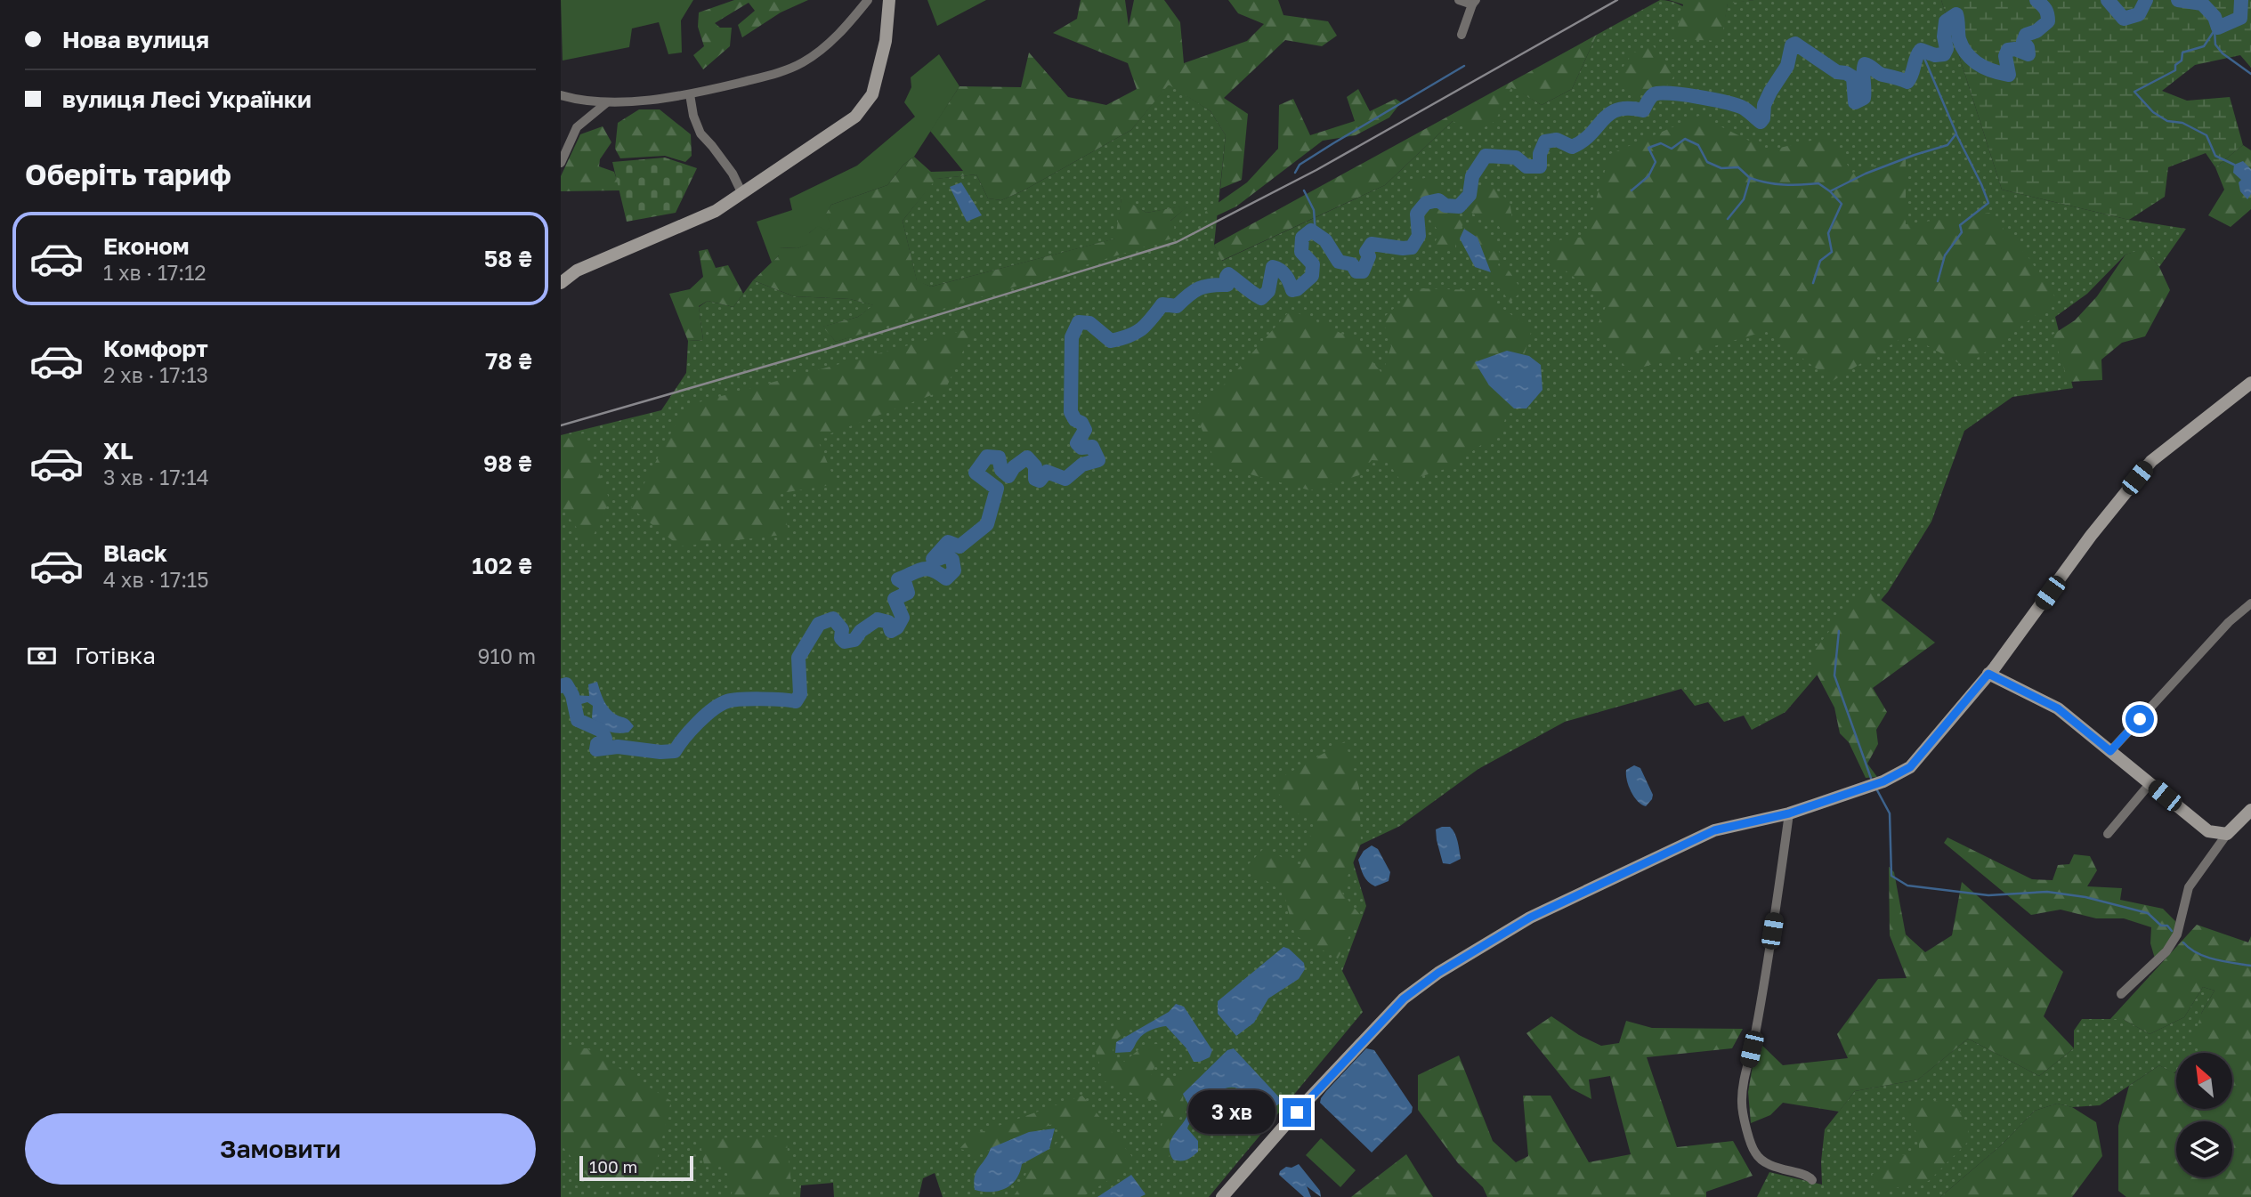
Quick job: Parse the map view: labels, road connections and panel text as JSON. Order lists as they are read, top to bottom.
{
  "scale_bar": "100 m",
  "north": "top left",
  "page": {
    "banner": ["Нова вулиця", "вулиця Лесі Українки"],
    "heading": "Оберіть тариф",
    "list": [
      {
        "name": "Економ",
        "note": "1 хв · 17:12",
        "value": "58 ₴"
      },
      {
        "name": "Комфорт",
        "note": "2 хв · 17:13",
        "value": "78 ₴"
      },
      {
        "name": "XL",
        "note": "3 хв · 17:14",
        "value": "98 ₴"
      },
      {
        "name": "Black",
        "note": "4 хв · 17:15",
        "value": "102 ₴"
      }
    ],
    "pay": ["Готівка", "910 m"],
    "bubble": "3 хв",
    "buttons": "Замовити",
    "scale": "100 m"
  }
}
